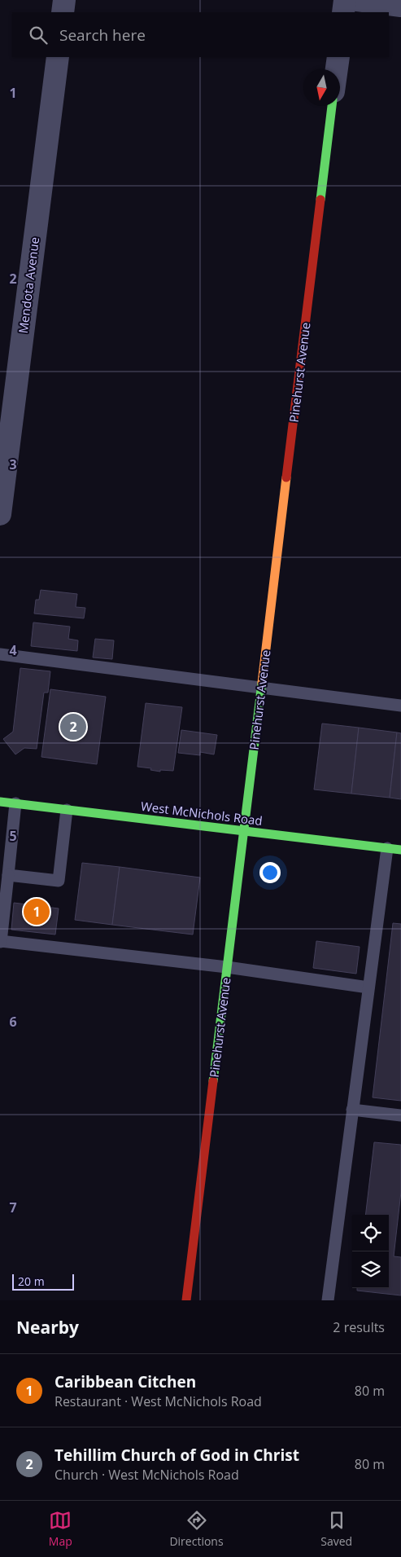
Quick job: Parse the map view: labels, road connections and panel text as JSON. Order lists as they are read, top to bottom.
{
  "streets": {
    "street": ["Mendota Avenue", "Pinehurst Avenue", "West McNichols Road"]
  },
  "crossings": [
    ["Pinehurst Avenue", "West McNichols Road"]
  ],
  "scale_bar": "20 m",
  "north": "bottom",
  "page": {
    "search": "Search here",
    "pins": ["2", "1"],
    "scale": "20 m",
    "heading": ["Nearby", "2 results"],
    "list": [
      {
        "mark": "1",
        "name": "Caribbean Citchen",
        "note": "Restaurant · West McNichols Road",
        "value": "80 m"
      },
      {
        "mark": "2",
        "name": "Tehillim Church of God in Christ",
        "note": "Church · West McNichols Road",
        "value": "80 m"
      }
    ],
    "nav": ["Map", "Directions", "Saved"]
  },
  "grid": {
    "rows": [
      "1",
      "2",
      "3",
      "4",
      "5",
      "6",
      "7"
    ]
  }
}
